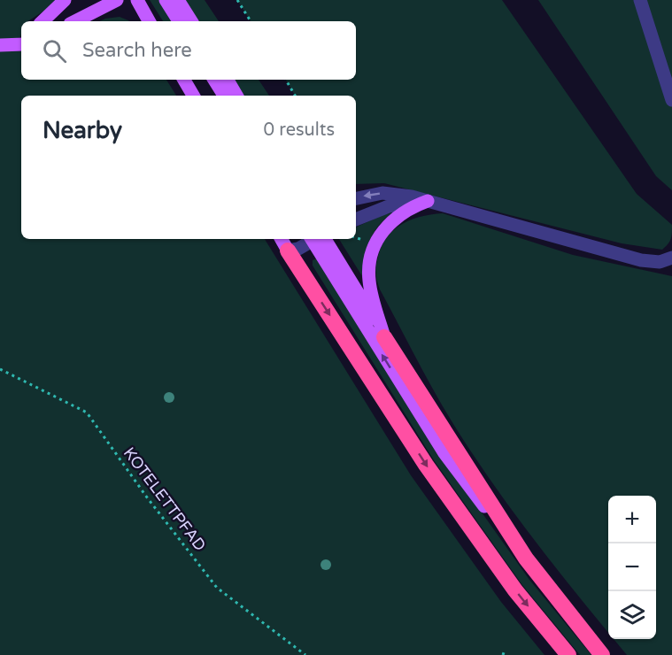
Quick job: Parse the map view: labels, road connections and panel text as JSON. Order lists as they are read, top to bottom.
{
  "streets": {
    "path": ["KOTELETTPFAD"]
  },
  "page": {
    "search": "Search here",
    "heading": ["Nearby", "0 results"],
    "map_buttons": ["+", "−"]
  }
}
